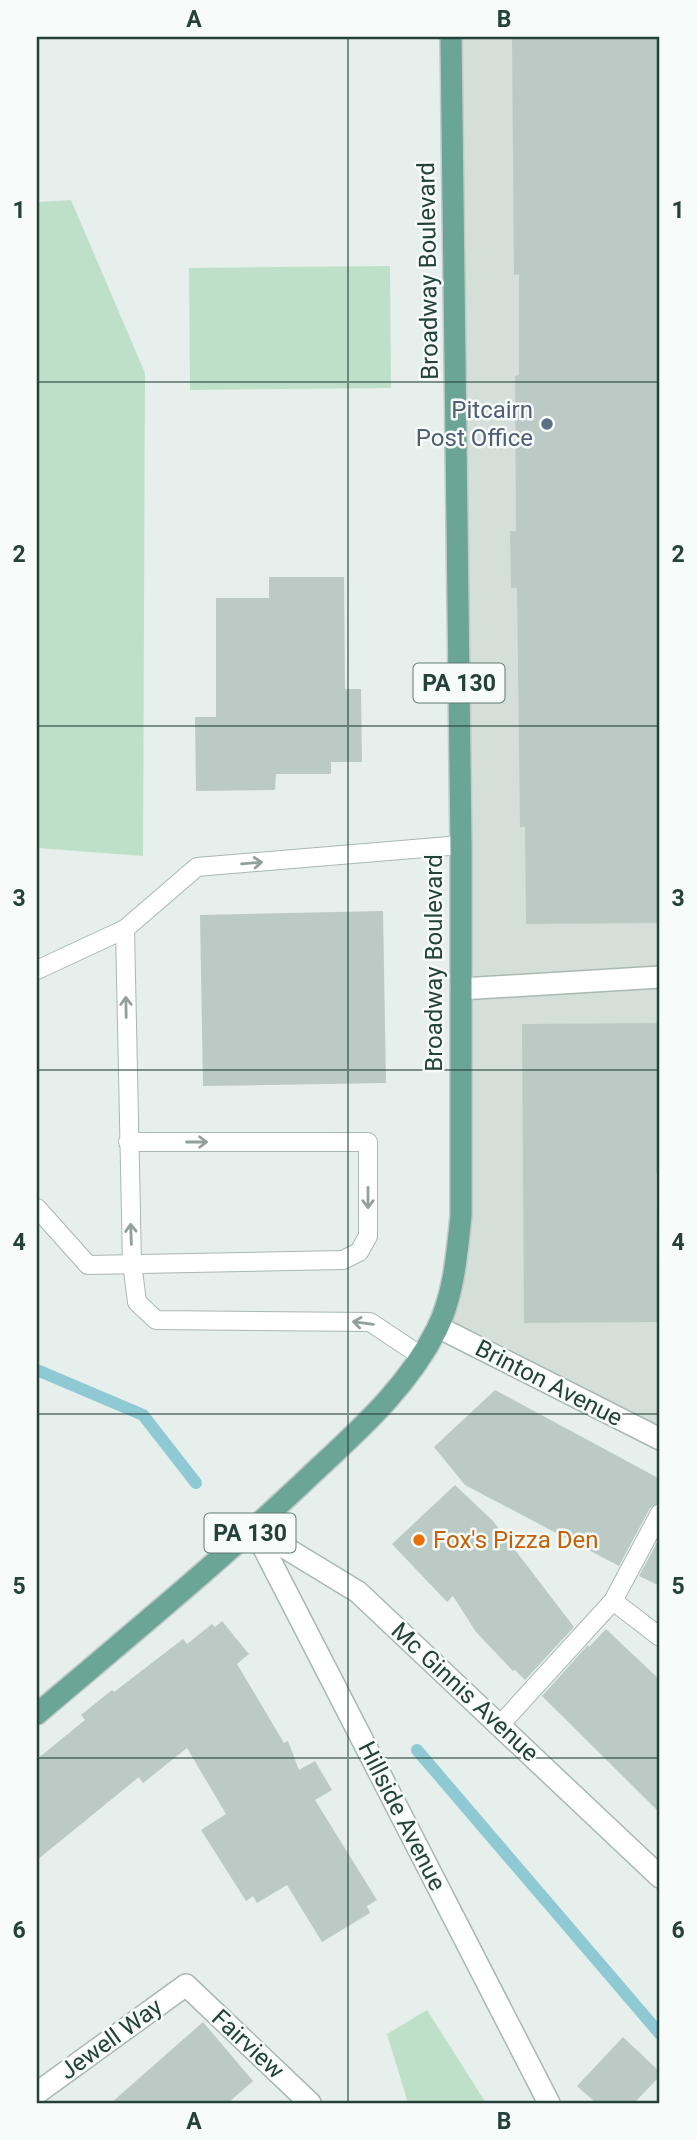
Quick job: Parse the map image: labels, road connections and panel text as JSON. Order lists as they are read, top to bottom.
{
  "streets": {
    "main road": ["Broadway Boulevard", "PA 130"],
    "street": [
      "Brinton Avenue",
      "Mc Ginnis Avenue",
      "Hillside Avenue",
      "Jewell Way",
      "Fairview"
    ]
  },
  "crossings": [
    ["Broadway Boulevard", "Brinton Avenue"],
    ["Broadway Boulevard", "Mc Ginnis Avenue"],
    ["Broadway Boulevard", "Hillside Avenue"],
    ["Mc Ginnis Avenue", "Hillside Avenue"],
    ["Jewell Way", "Fairview"]
  ],
  "places": ["Pitcairn Post Office", "Fox's Pizza Den"],
  "grid": {
    "columns": ["A", "B"],
    "rows": [
      "1",
      "2",
      "3",
      "4",
      "5",
      "6"
    ]
  }
}
